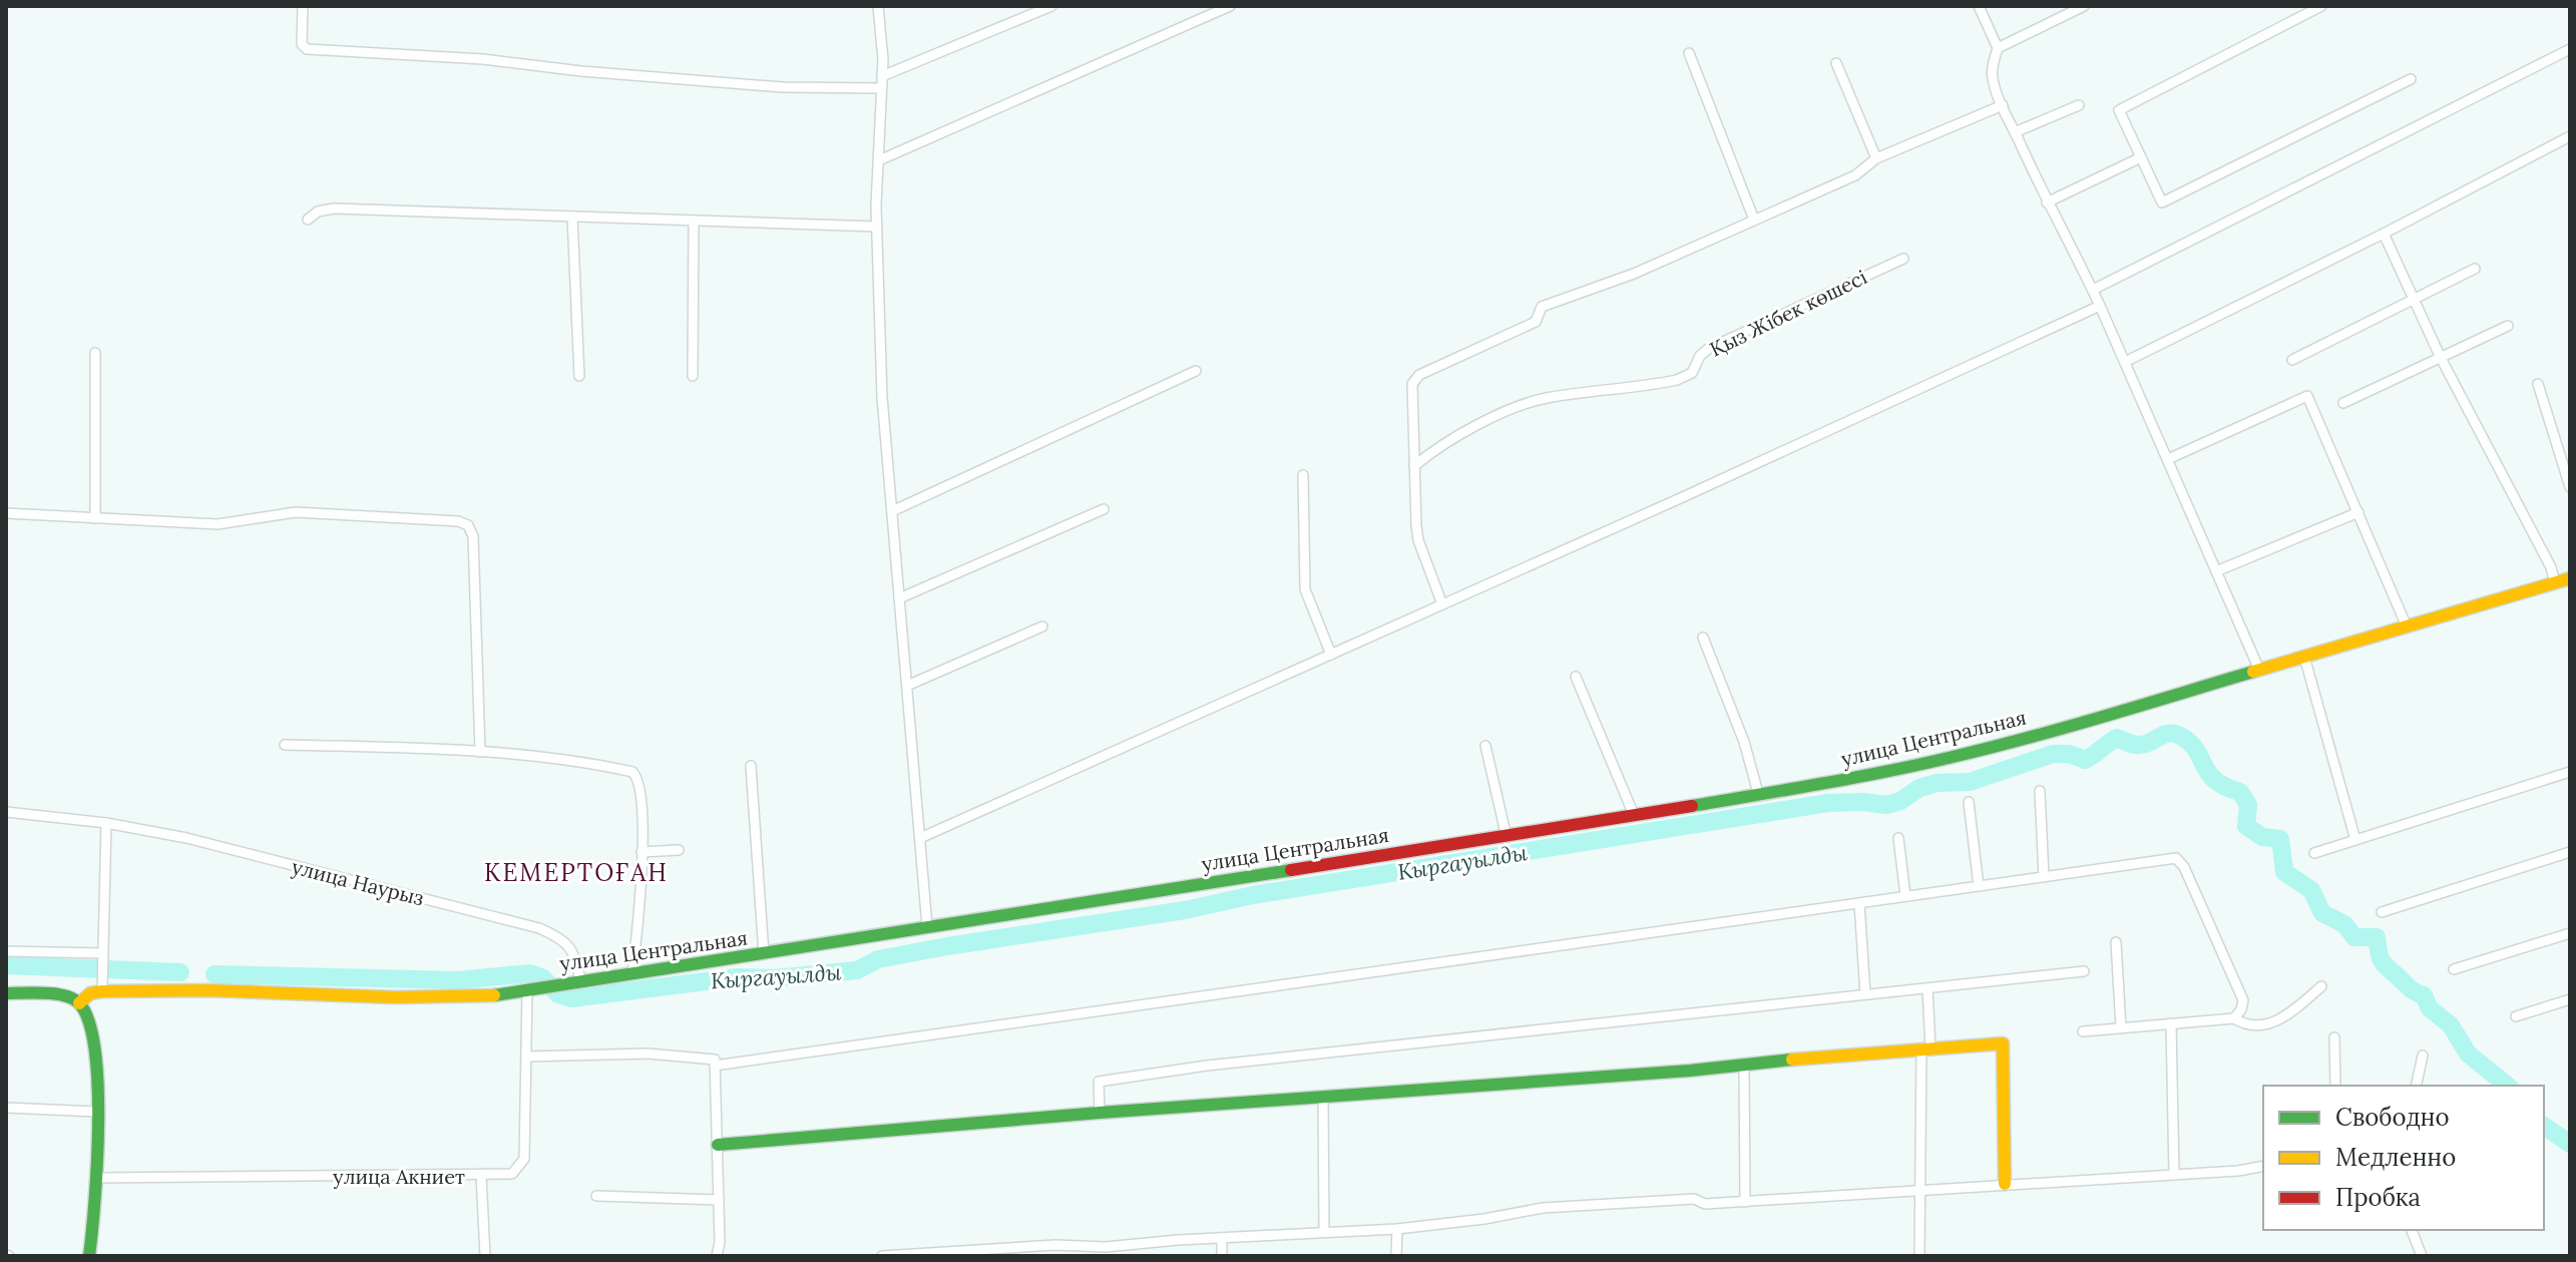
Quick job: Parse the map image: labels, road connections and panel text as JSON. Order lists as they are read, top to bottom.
{
  "streets": {
    "street": [
      "Қыз Жібек көшесі",
      "улица Центральная",
      "улица Наурыз",
      "улица Акниет"
    ]
  },
  "crossings": [
    ["улица Центральная", "улица Наурыз"],
    ["улица Центральная", "улица Акниет"]
  ],
  "districts": ["КЕМЕРТОҒАН"],
  "water": ["Кыргауылды"],
  "legend": ["Свободно", "Медленно", "Пробка"]
}
